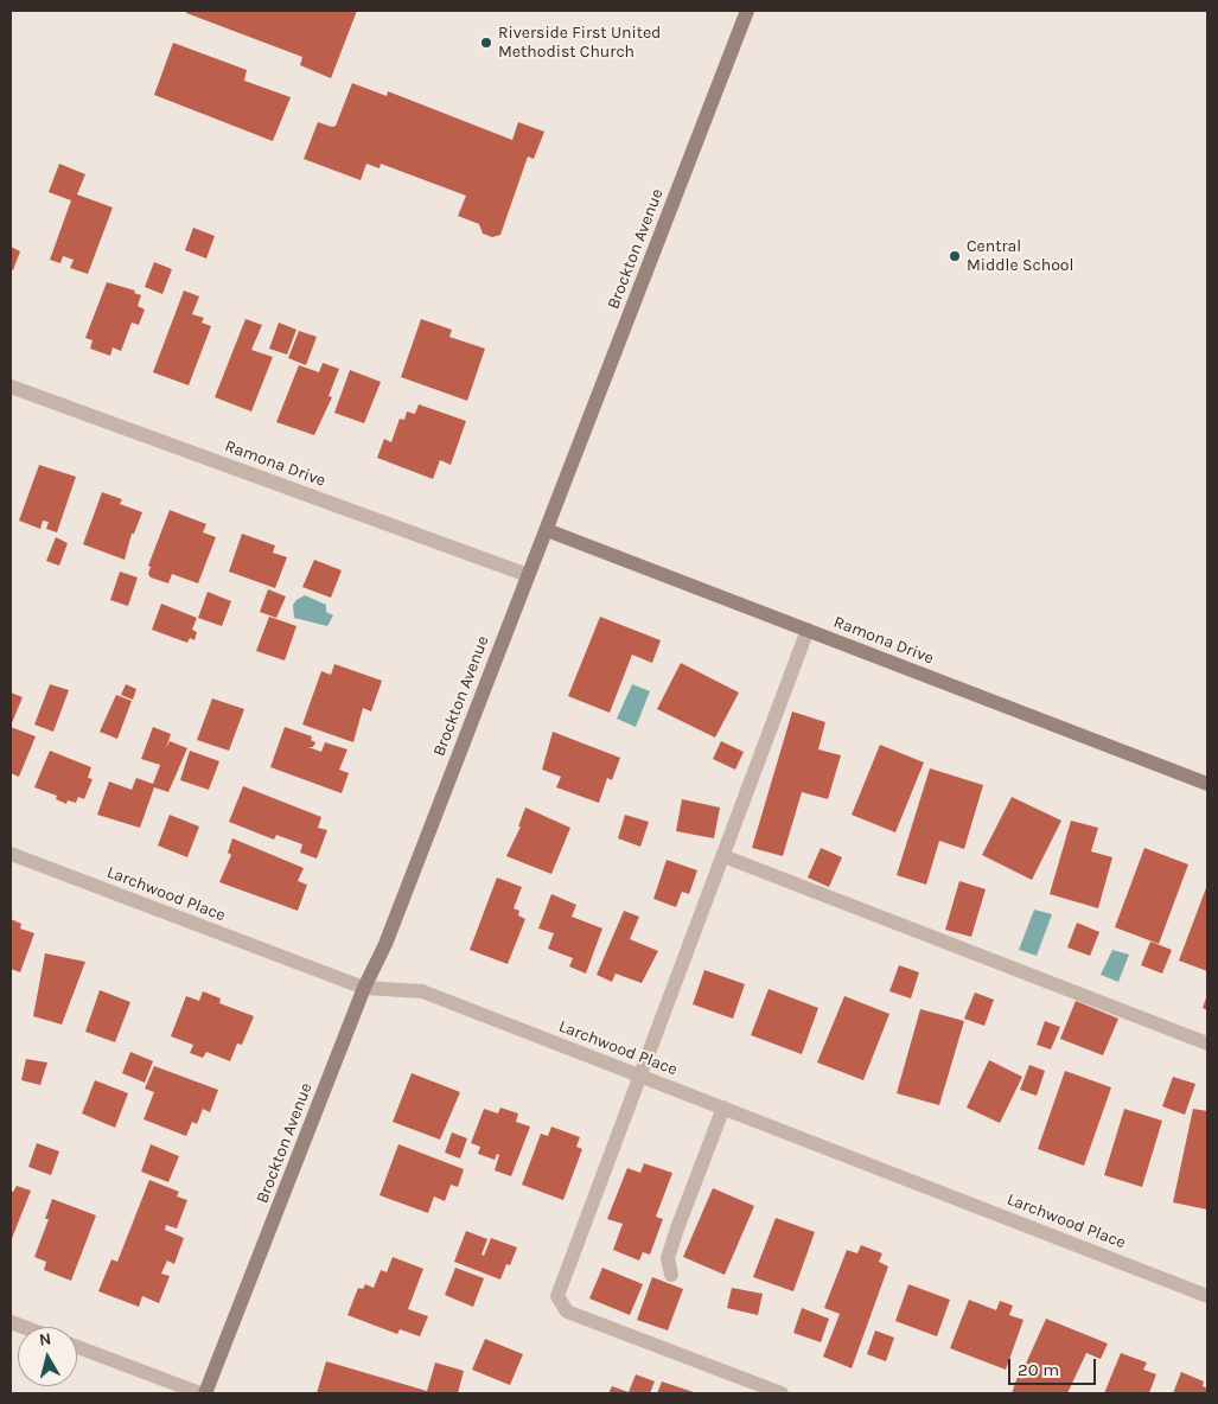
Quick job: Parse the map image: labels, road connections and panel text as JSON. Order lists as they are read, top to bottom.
{
  "streets": {
    "main road": ["Brockton Avenue", "Ramona Drive"],
    "street": ["Larchwood Place"]
  },
  "crossings": [
    ["Brockton Avenue", "Ramona Drive"],
    ["Brockton Avenue", "Larchwood Place"]
  ],
  "places": ["Riverside First United Methodist Church", "Central Middle School"],
  "scale_bar": "20 m",
  "north": "top"
}
